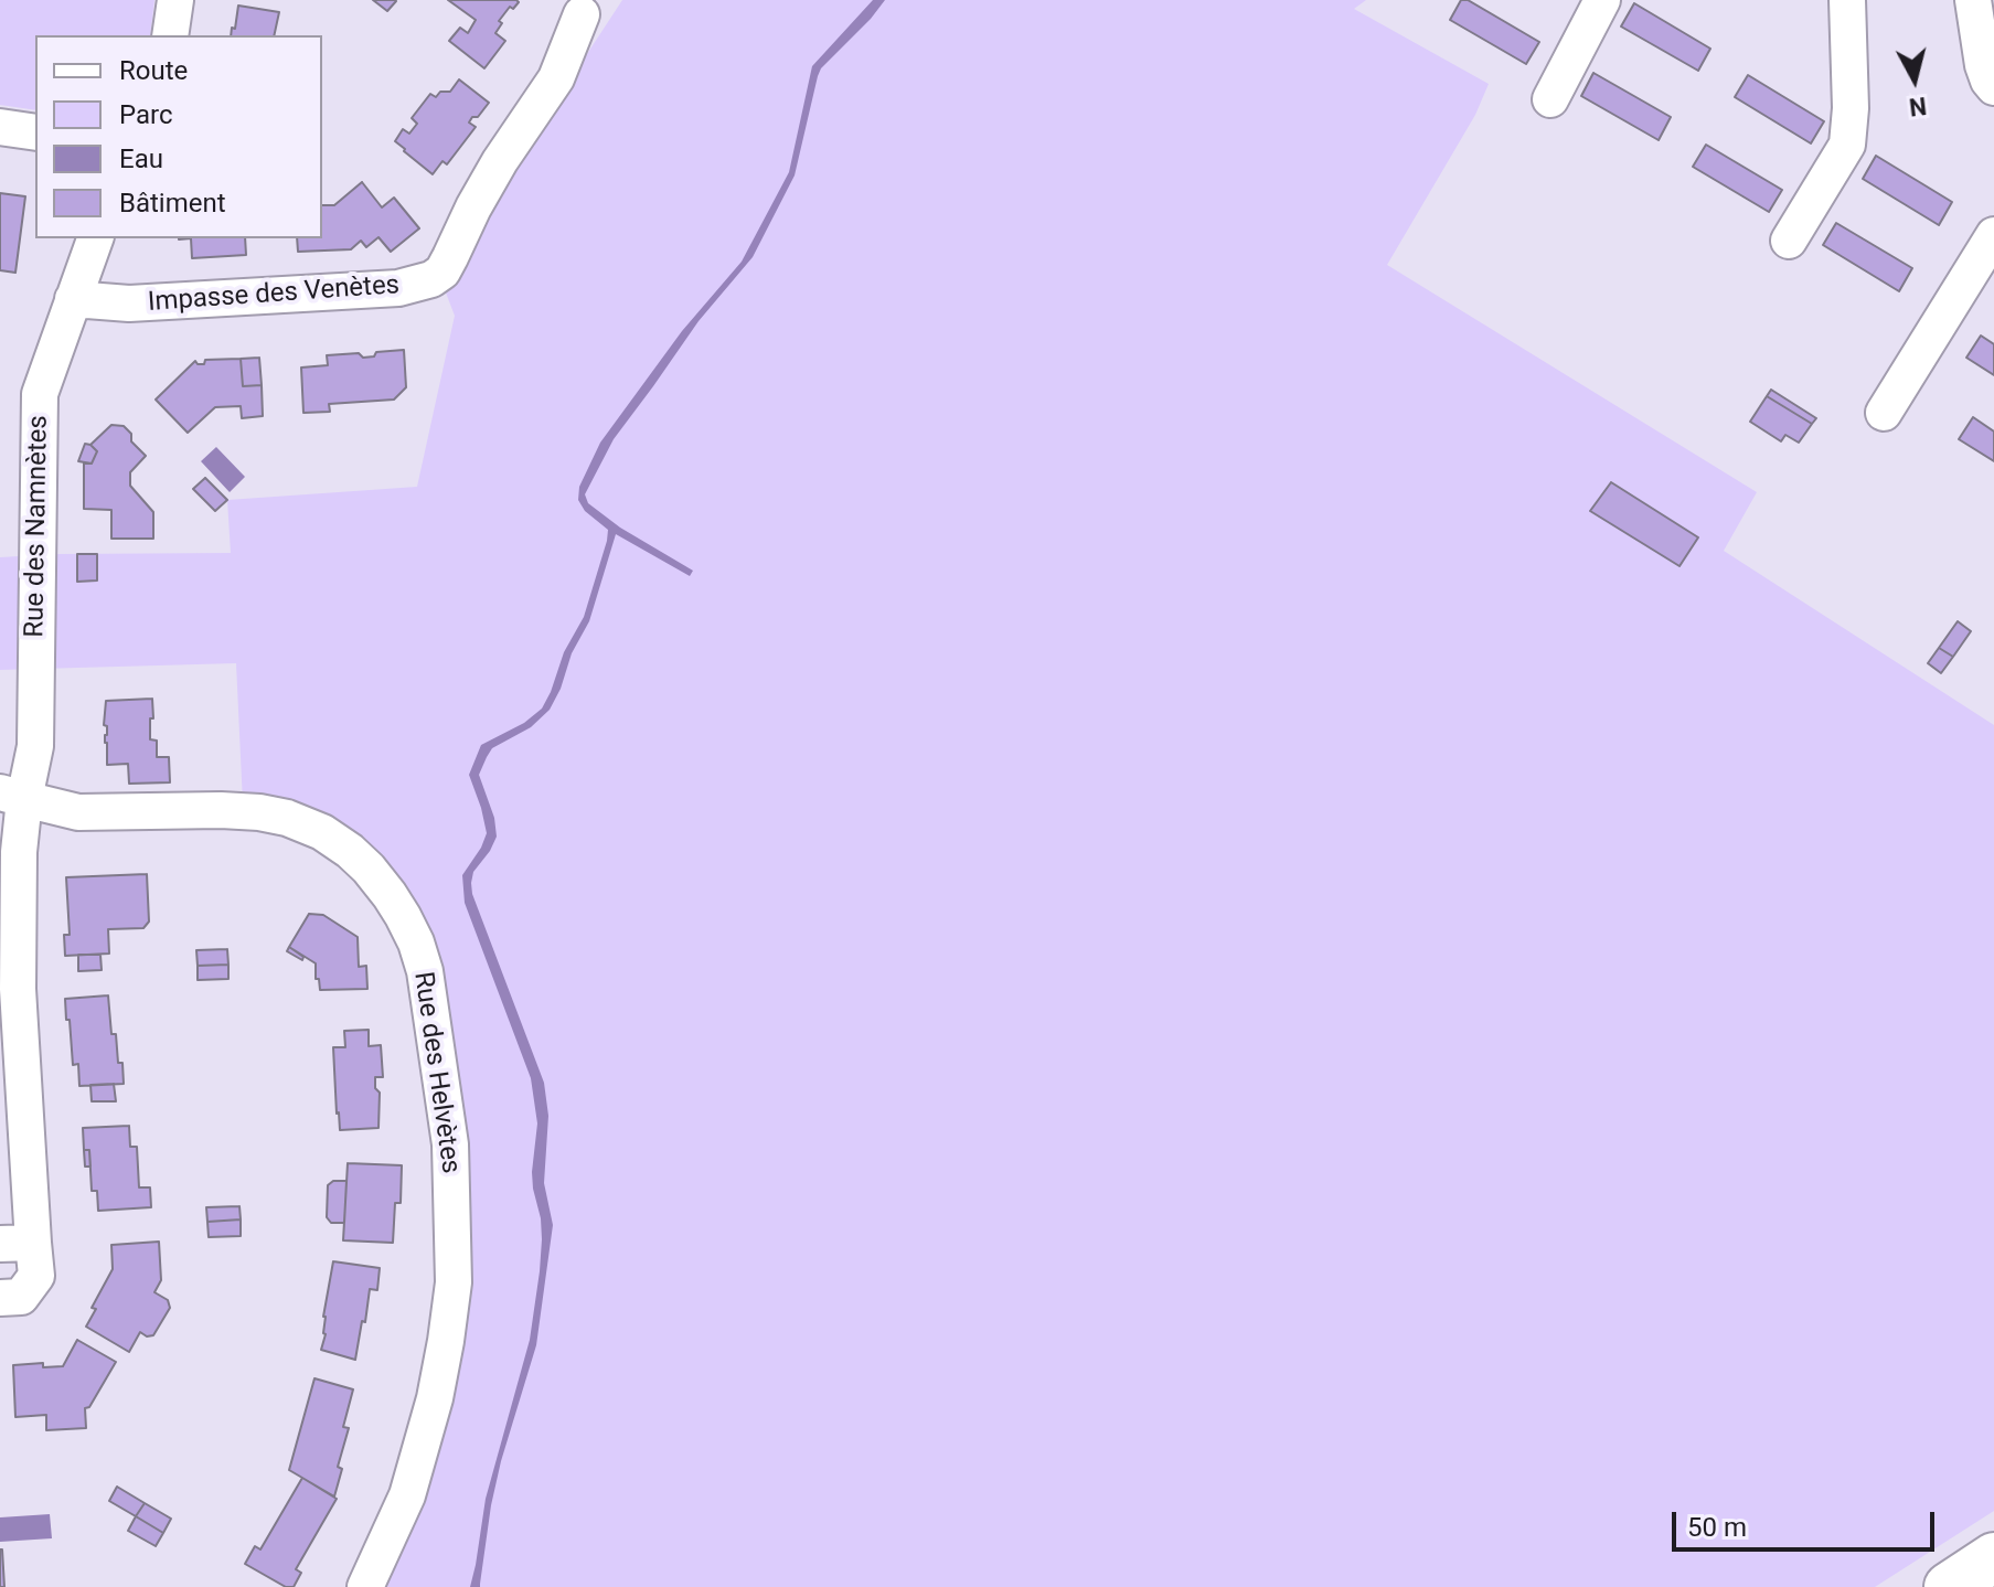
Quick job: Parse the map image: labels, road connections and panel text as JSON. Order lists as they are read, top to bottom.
{
  "streets": {
    "street": ["Impasse des Venètes", "Rue des Namnètes", "Rue des Helvètes"]
  },
  "crossings": [
    ["Impasse des Venètes", "Rue des Namnètes"],
    ["Rue des Namnètes", "Rue des Helvètes"]
  ],
  "legend": [
    "Route",
    "Parc",
    "Eau",
    "Bâtiment"
  ],
  "scale_bar": "50 m",
  "north": "bottom"
}
